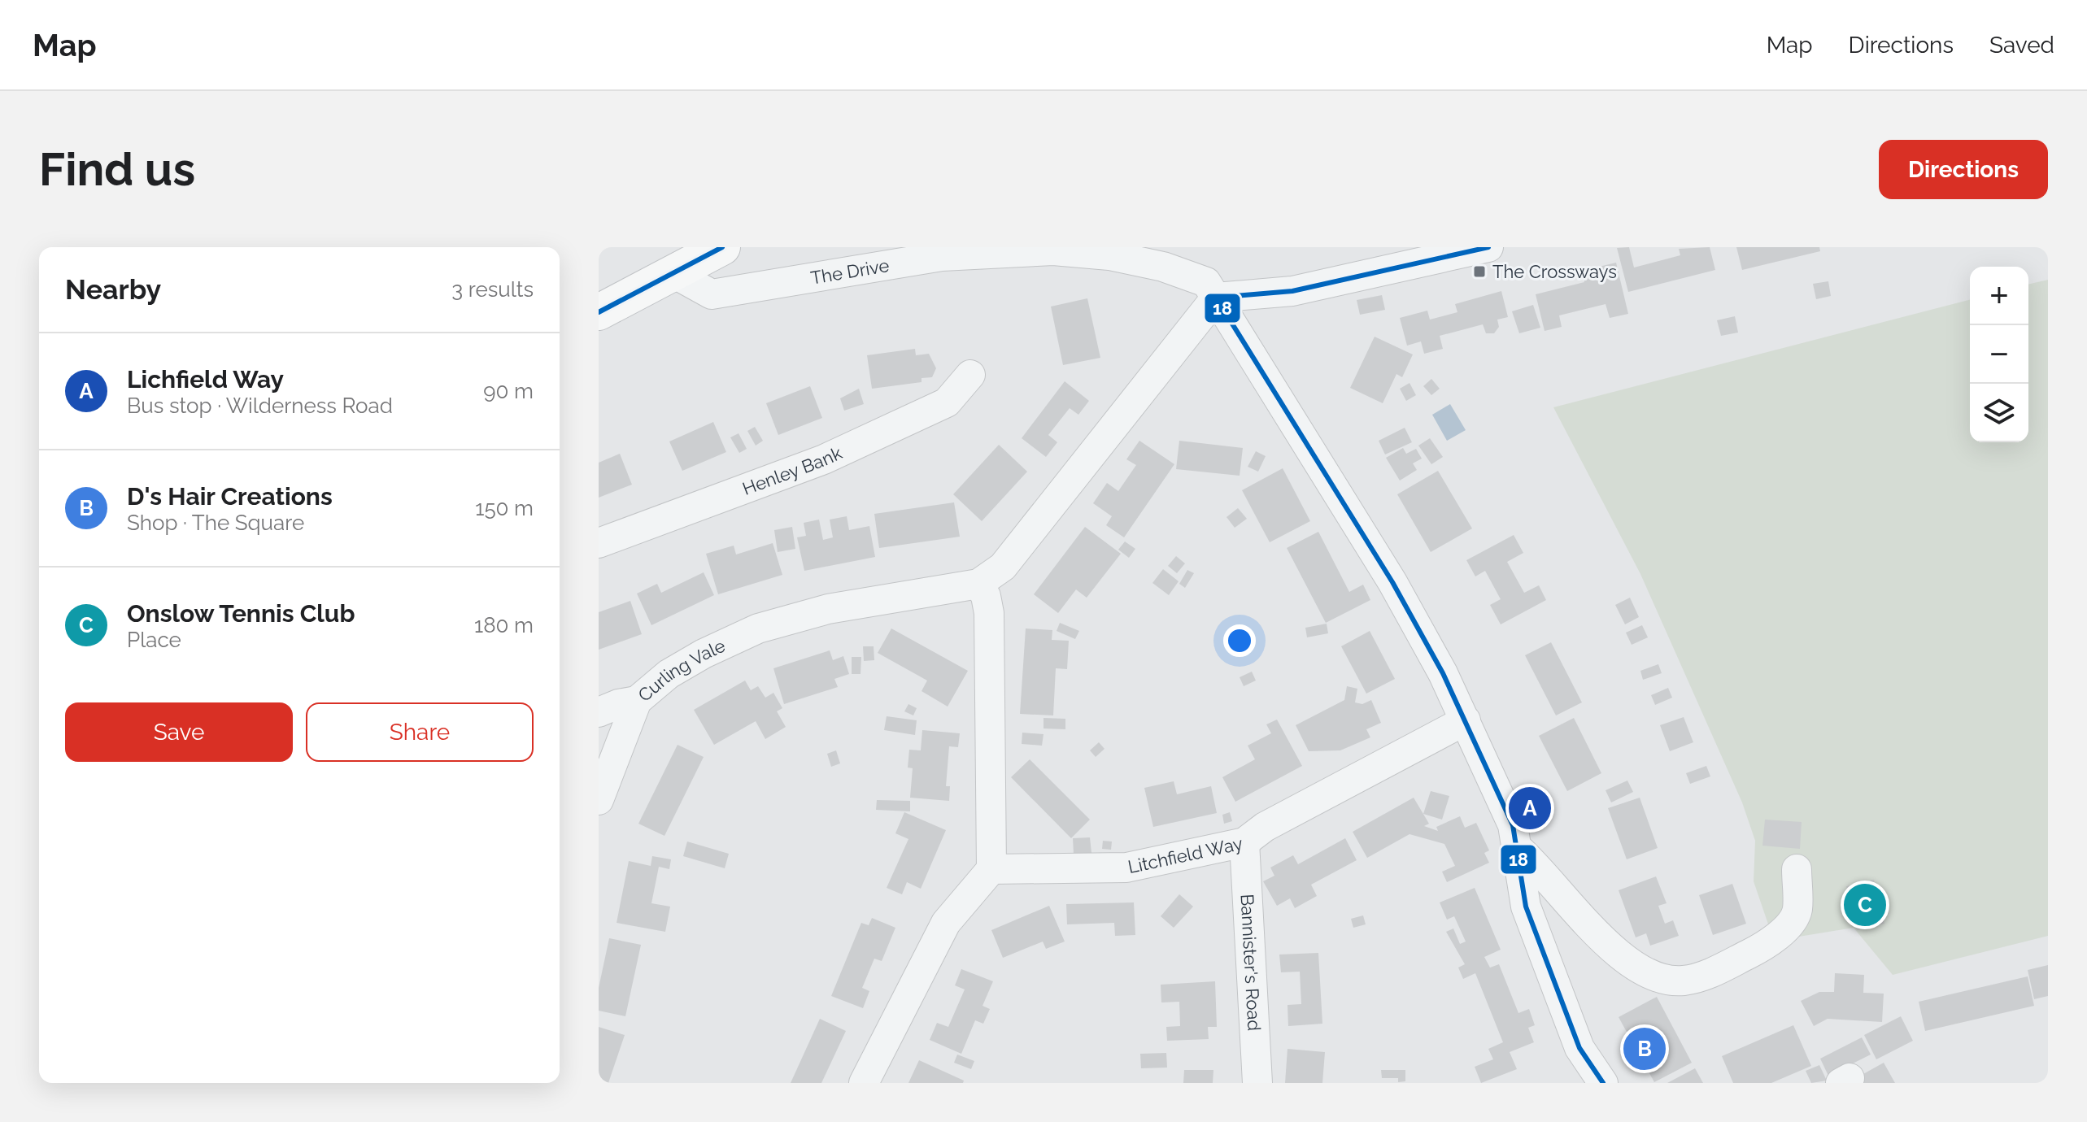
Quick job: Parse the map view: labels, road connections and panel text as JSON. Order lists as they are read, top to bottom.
{
  "streets": {
    "street": [
      "The Drive",
      "Henley Bank",
      "Curling Vale",
      "Litchfield Way",
      "Bannister's Road"
    ]
  },
  "crossings": [
    ["The Drive", "Litchfield Way"],
    ["Litchfield Way", "Bannister's Road"]
  ],
  "places": {
    "transit": ["The Crossways"]
  },
  "lines": ["transit line 18"],
  "page": {
    "header": "Map",
    "nav": ["Map", "Directions", "Saved"],
    "buttons": [
      "Directions",
      ["Save", "Share"]
    ],
    "title": "Find us",
    "heading": ["Nearby", "3 results"],
    "map_buttons": ["+", "−"],
    "list": [
      {
        "mark": "A",
        "name": "Lichfield Way",
        "note": "Bus stop · Wilderness Road",
        "value": "90 m"
      },
      {
        "mark": "B",
        "name": "D's Hair Creations",
        "note": "Shop · The Square",
        "value": "150 m"
      },
      {
        "mark": "C",
        "name": "Onslow Tennis Club",
        "note": "Place",
        "value": "180 m"
      }
    ],
    "pins": ["A", "C", "B"]
  }
}
